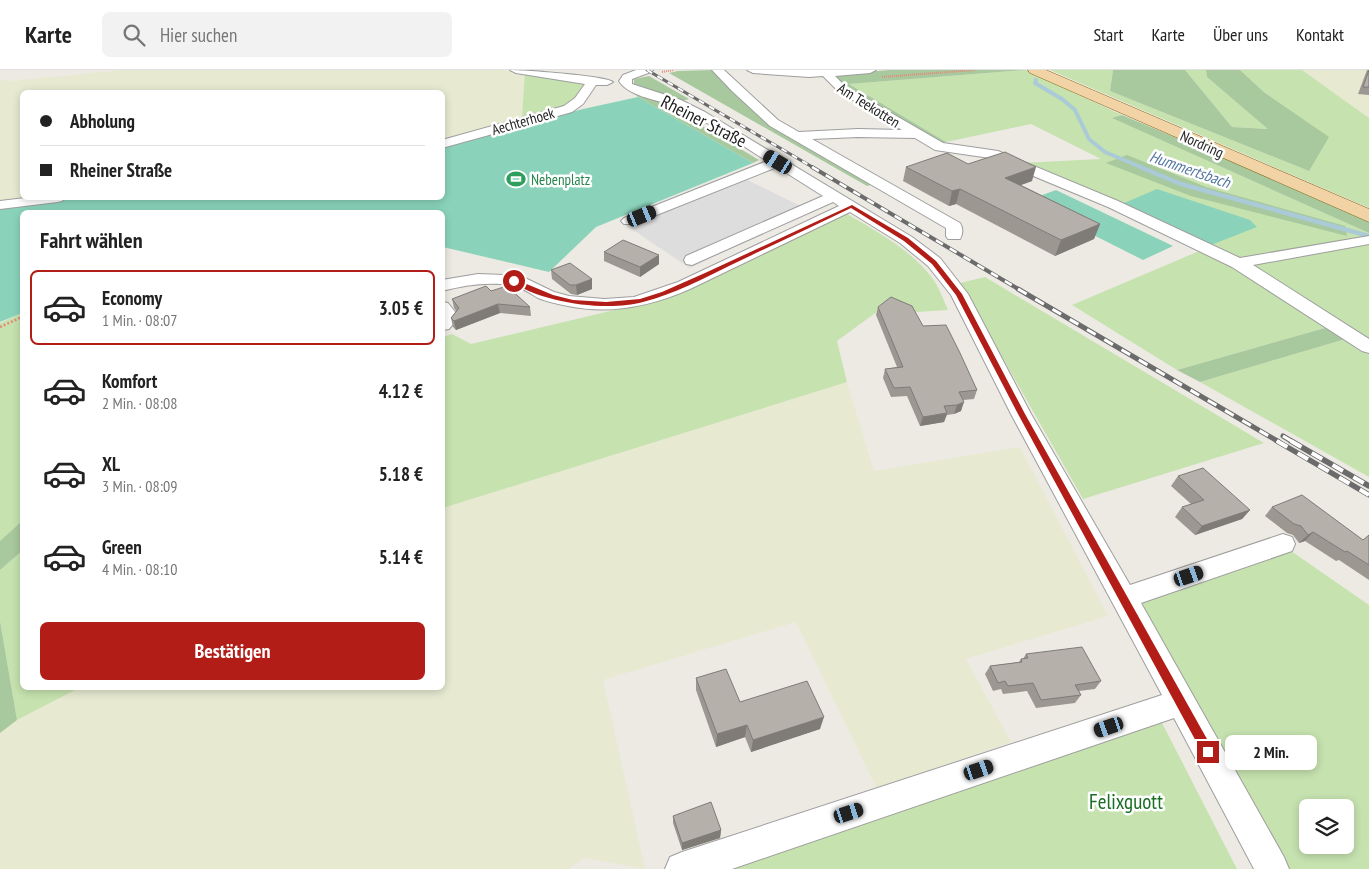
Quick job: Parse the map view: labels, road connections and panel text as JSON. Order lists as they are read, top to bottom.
{
  "streets": {
    "main road": ["Nordring"],
    "street": ["Am Teekotten", "Aechterhoek", "Rheiner Straße"]
  },
  "water": ["Hummertsbach"],
  "parks": ["Felixguott"],
  "places": {
    "sports": ["Nebenplatz"]
  },
  "page": {
    "header": "Karte",
    "search": "Hier suchen",
    "nav": [
      "Start",
      "Karte",
      "Über uns",
      "Kontakt"
    ],
    "banner": ["Abholung", "Rheiner Straße"],
    "heading": "Fahrt wählen",
    "list": [
      {
        "name": "Economy",
        "note": "1 Min. · 08:07",
        "value": "3.05 €"
      },
      {
        "name": "Komfort",
        "note": "2 Min. · 08:08",
        "value": "4.12 €"
      },
      {
        "name": "XL",
        "note": "3 Min. · 08:09",
        "value": "5.18 €"
      },
      {
        "name": "Green",
        "note": "4 Min. · 08:10",
        "value": "5.14 €"
      }
    ],
    "buttons": "Bestätigen",
    "bubble": "2 Min."
  }
}
